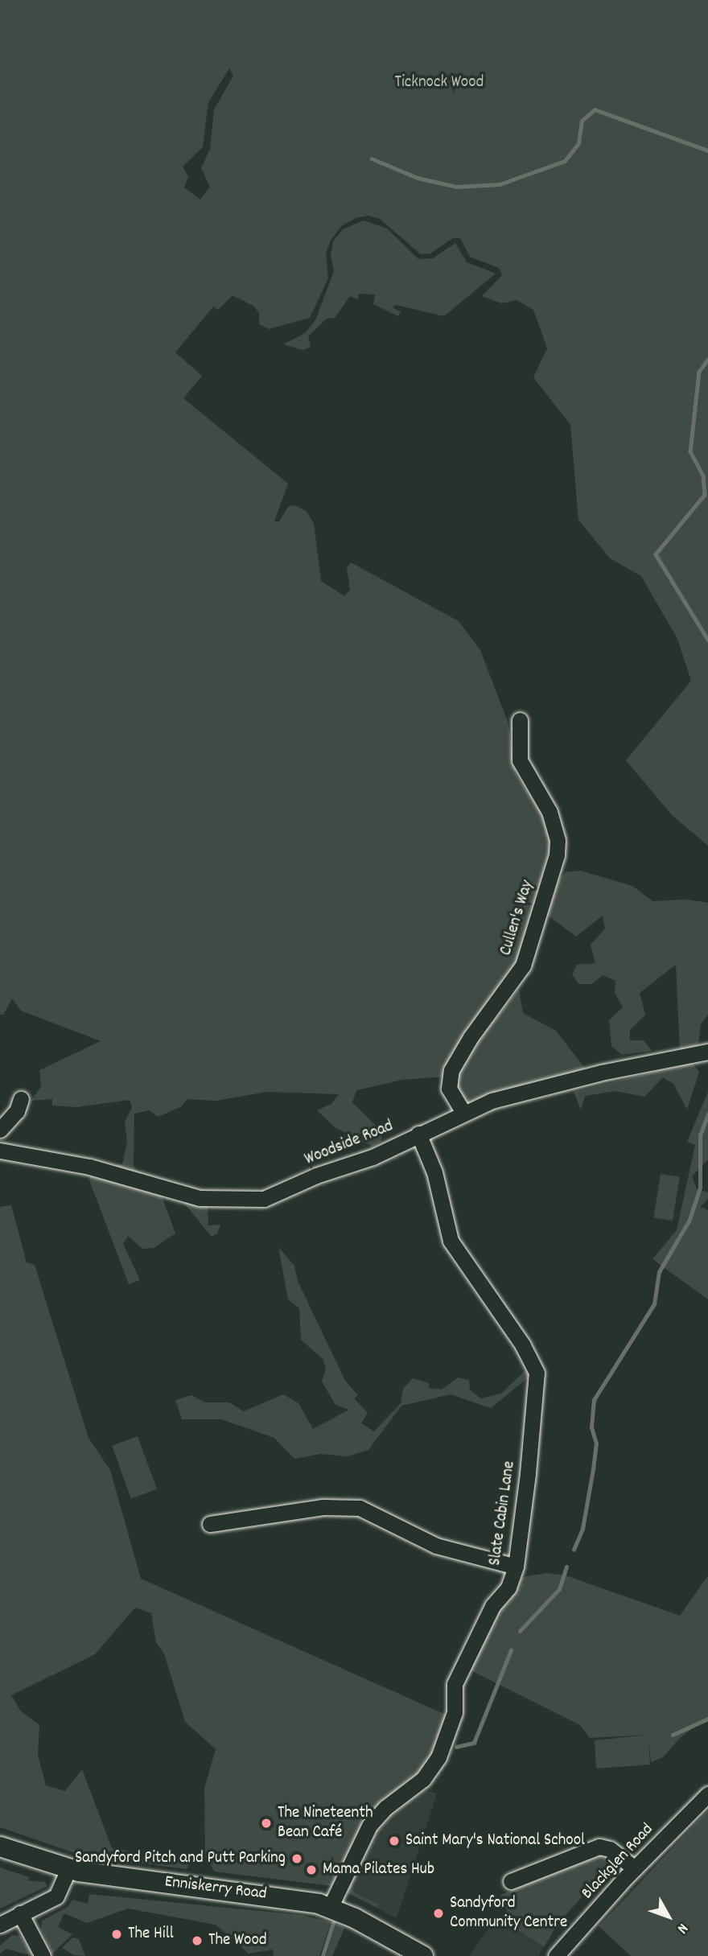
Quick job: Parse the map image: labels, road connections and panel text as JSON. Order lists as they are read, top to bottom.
{
  "streets": {
    "main road": ["Enniskerry Road"],
    "street": [
      "Cullen's Way",
      "Woodside Road",
      "Slate Cabin Lane",
      "Blackglen Road"
    ]
  },
  "crossings": [
    ["Cullen's Way", "Woodside Road"],
    ["Woodside Road", "Slate Cabin Lane"],
    ["Slate Cabin Lane", "Enniskerry Road"]
  ],
  "parks": ["Ticknock Wood"],
  "places": [
    "The Nineteenth Bean Café",
    "Saint Mary's National School",
    "Sandyford Pitch and Putt Parking",
    "Mama Pilates Hub",
    "Sandyford Community Centre",
    "The Hill",
    "The Wood"
  ],
  "north": "bottom right"
}
